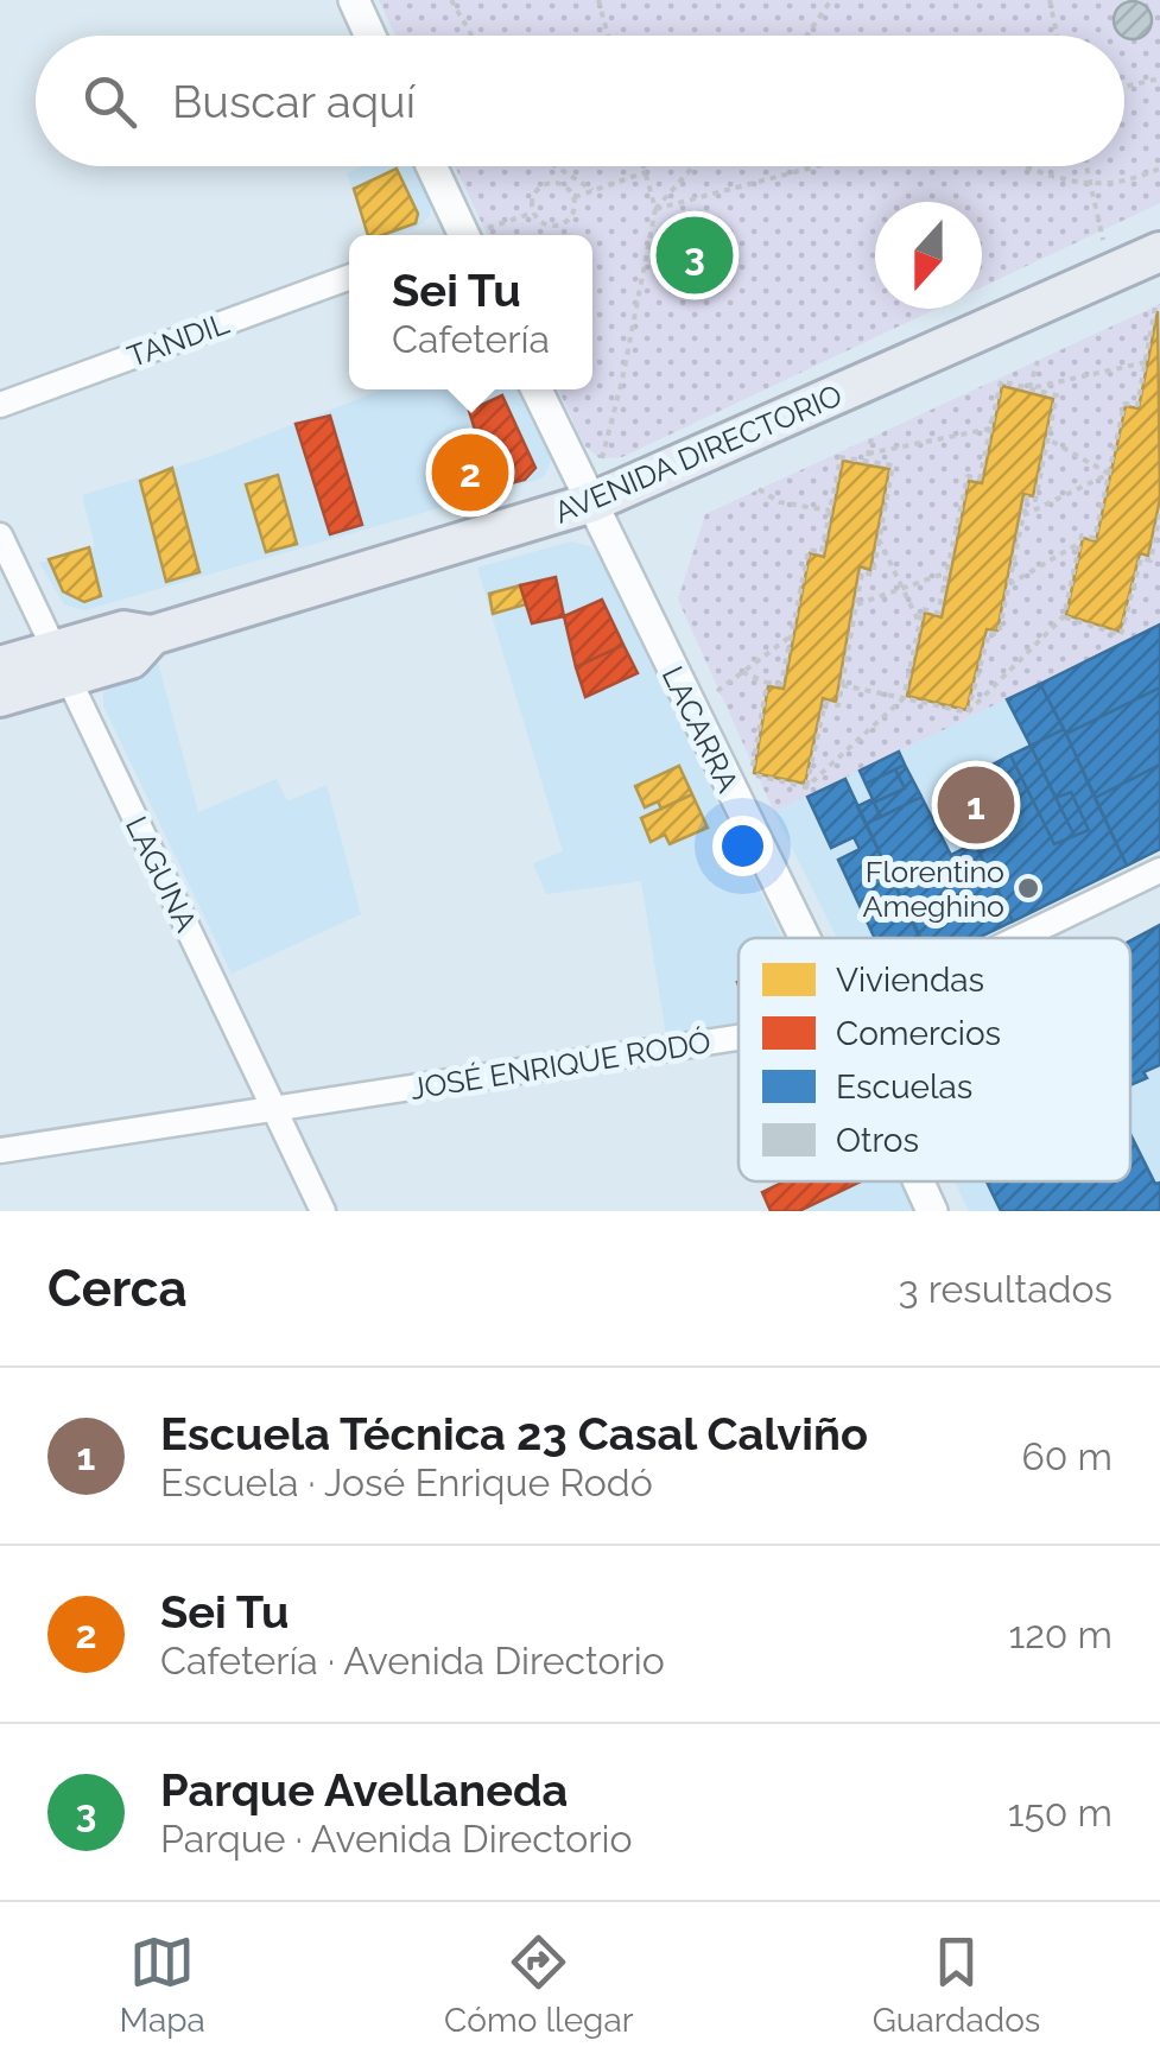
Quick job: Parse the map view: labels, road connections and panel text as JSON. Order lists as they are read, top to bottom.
{
  "streets": {
    "main road": ["AVENIDA DIRECTORIO"],
    "street": [
      "TANDIL",
      "LACARRA",
      "LAGUNA",
      "JOSÉ ENRIQUE RODÓ"
    ]
  },
  "crossings": [
    ["AVENIDA DIRECTORIO", "LACARRA"],
    ["AVENIDA DIRECTORIO", "LAGUNA"],
    ["LAGUNA", "JOSÉ ENRIQUE RODÓ"]
  ],
  "places": ["Florentino Ameghino"],
  "legend": [
    "Viviendas",
    "Comercios",
    "Escuelas",
    "Otros"
  ],
  "north": "bottom",
  "page": {
    "search": "Buscar aquí",
    "pins": ["3", "2", "1"],
    "popup": ["Sei Tu", "Cafetería"],
    "heading": ["Cerca", "3 resultados"],
    "list": [
      {
        "mark": "1",
        "name": "Escuela Técnica 23 Casal Calviño",
        "note": "Escuela · José Enrique Rodó",
        "value": "60 m"
      },
      {
        "mark": "2",
        "name": "Sei Tu",
        "note": "Cafetería · Avenida Directorio",
        "value": "120 m"
      },
      {
        "mark": "3",
        "name": "Parque Avellaneda",
        "note": "Parque · Avenida Directorio",
        "value": "150 m"
      }
    ],
    "nav": ["Mapa", "Cómo llegar", "Guardados"]
  }
}
